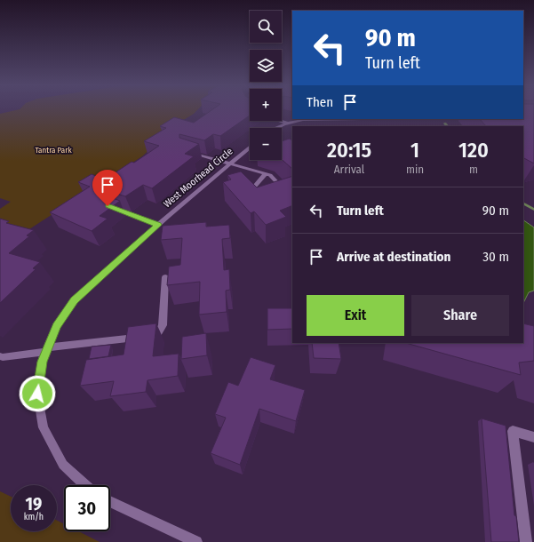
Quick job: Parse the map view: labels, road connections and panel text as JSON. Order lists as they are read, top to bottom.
{
  "streets": {
    "street": ["West Moorhead Circle"]
  },
  "parks": ["Tantra Park"],
  "page": {
    "map_buttons": ["+", "−"],
    "turn": ["90 m", "Turn left"],
    "then": "Then",
    "eta": [
      "20:15",
      "Arrival",
      "1",
      "min",
      "120",
      "m"
    ],
    "list": [
      {
        "name": "Turn left",
        "value": "90 m"
      },
      {
        "name": "Arrive at destination",
        "value": "30 m"
      }
    ],
    "buttons": ["Exit", "Share"],
    "speed": "19 km/h",
    "limit": "30"
  }
}
